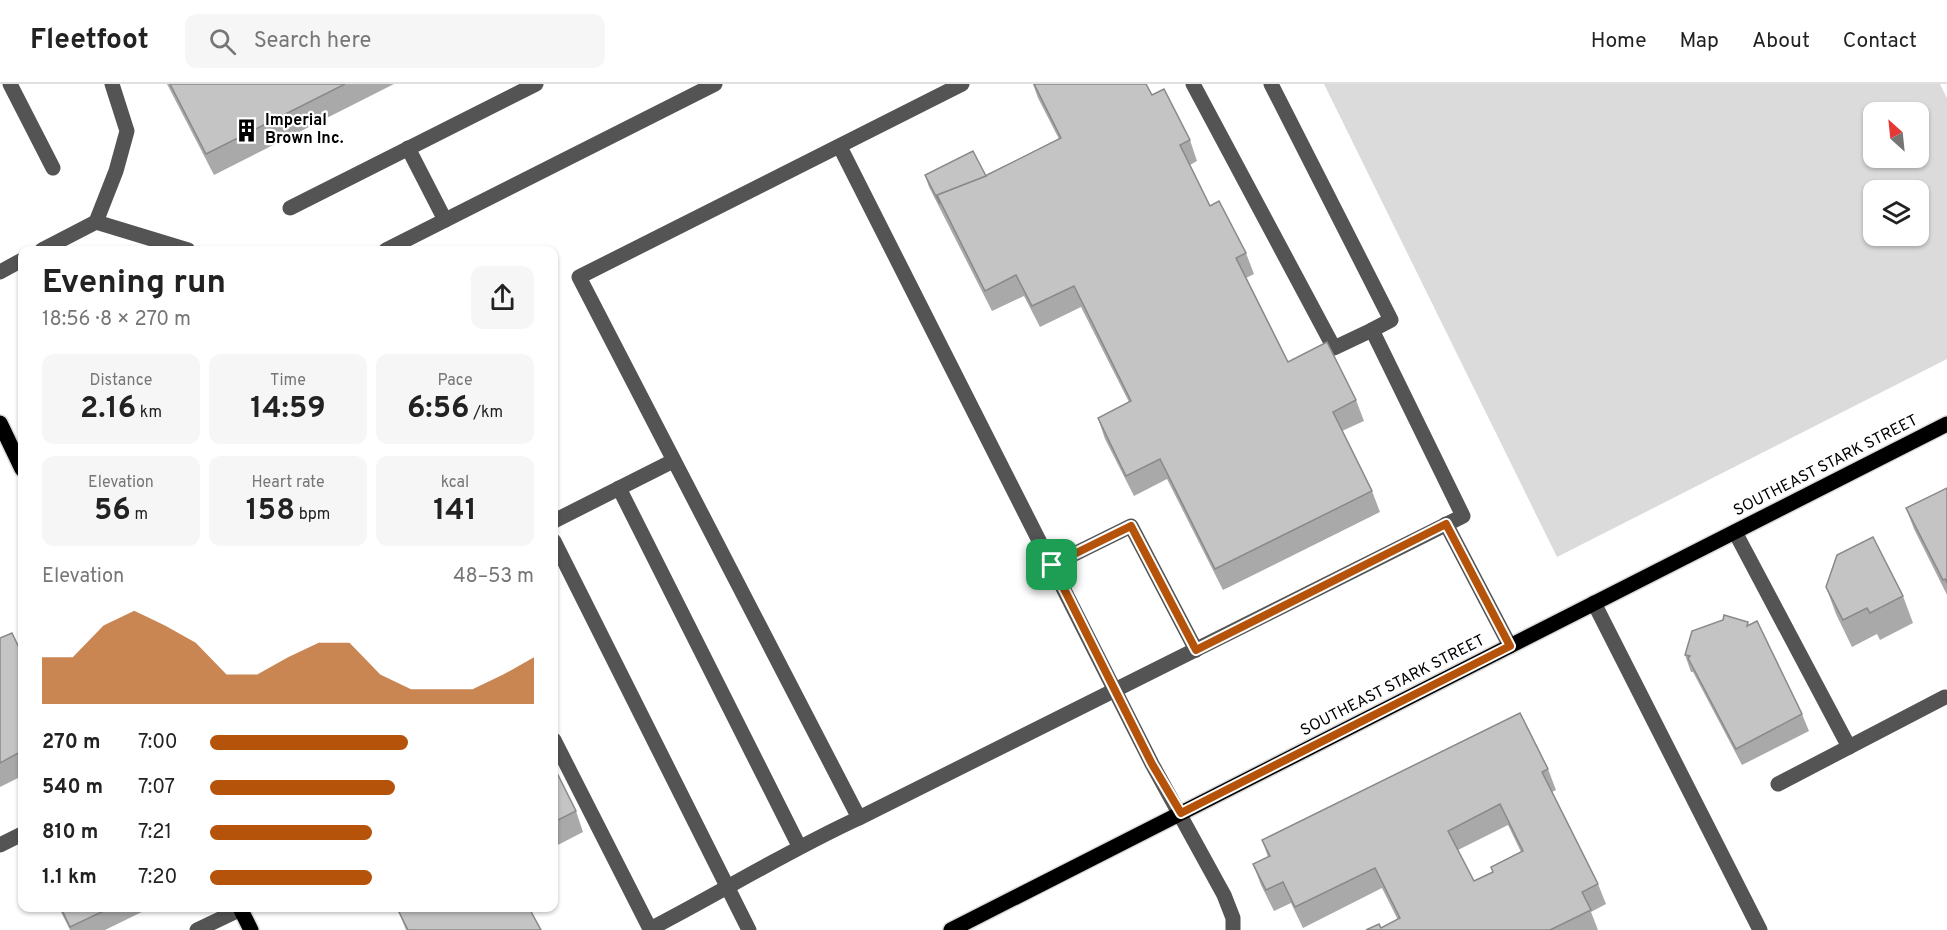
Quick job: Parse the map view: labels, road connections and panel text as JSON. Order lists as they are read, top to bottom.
{
  "streets": {
    "main road": ["SOUTHEAST STARK STREET"]
  },
  "places": {
    "building": ["Imperial Brown Inc."]
  },
  "north": "top left",
  "page": {
    "header": "Fleetfoot",
    "search": "Search here",
    "nav": [
      "Home",
      "Map",
      "About",
      "Contact"
    ],
    "heading": ["Evening run", "18:56 · 8 × 270 m"],
    "stats": [
      ["Distance", "2.16 km"],
      ["Time", "14:59"],
      ["Pace", "6:56 /km"],
      ["Elevation", "56 m"],
      ["Heart rate", "158 bpm"],
      ["kcal", "141"]
    ],
    "chart": ["Elevation", "48–53 m"],
    "list": [
      {
        "name": "270 m",
        "note": "7:00"
      },
      {
        "name": "540 m",
        "note": "7:07"
      },
      {
        "name": "810 m",
        "note": "7:21"
      },
      {
        "name": "1.1 km",
        "note": "7:20"
      }
    ]
  }
}
